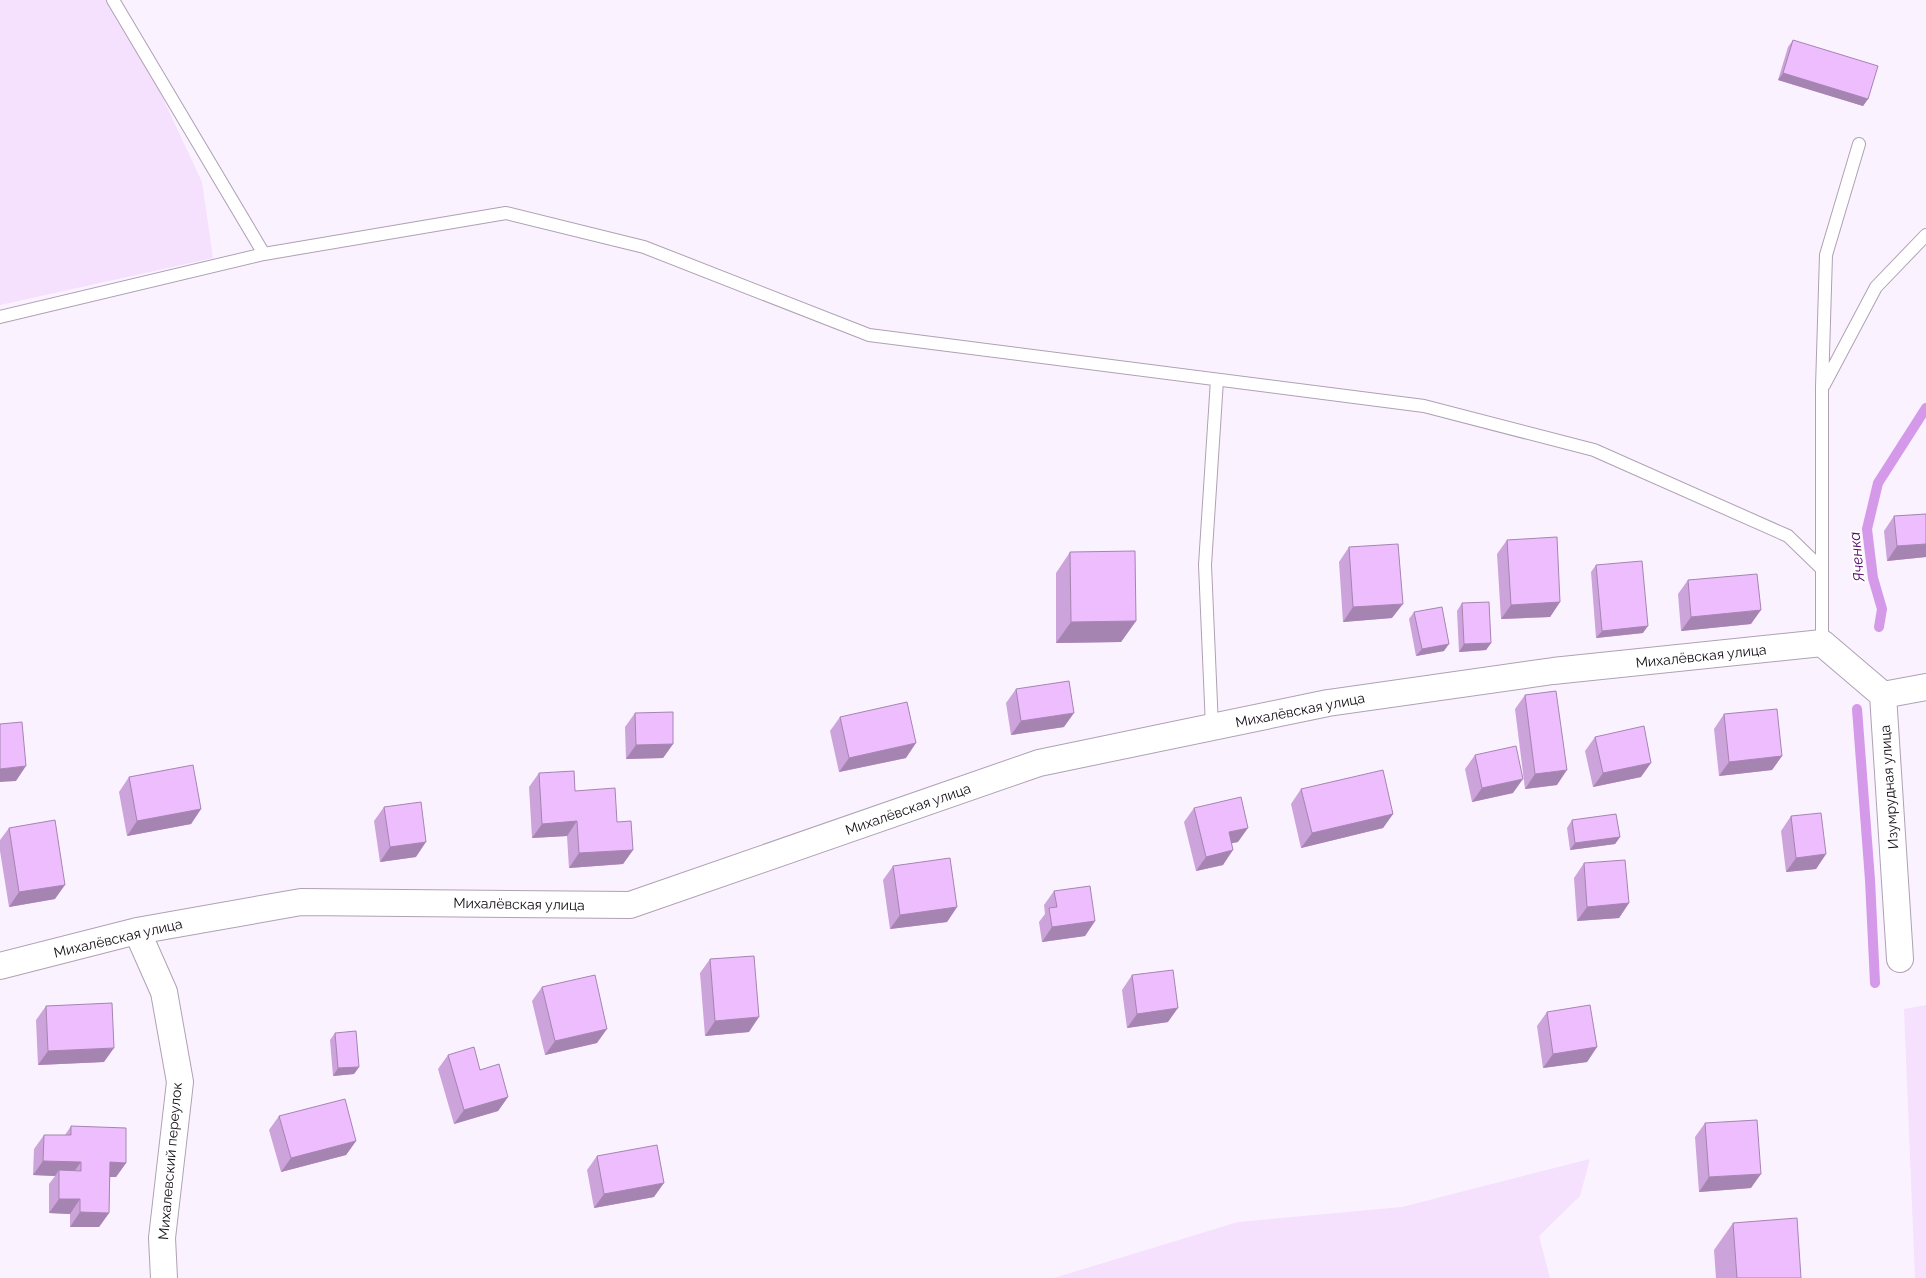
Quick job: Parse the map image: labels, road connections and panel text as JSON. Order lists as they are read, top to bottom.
{
  "streets": {
    "street": ["Михалёвская улица", "Изумрудная улица", "Михалевский переулок"]
  },
  "crossings": [
    ["Михалёвская улица", "Михалевский переулок"]
  ],
  "water": ["Яченка"]
}
